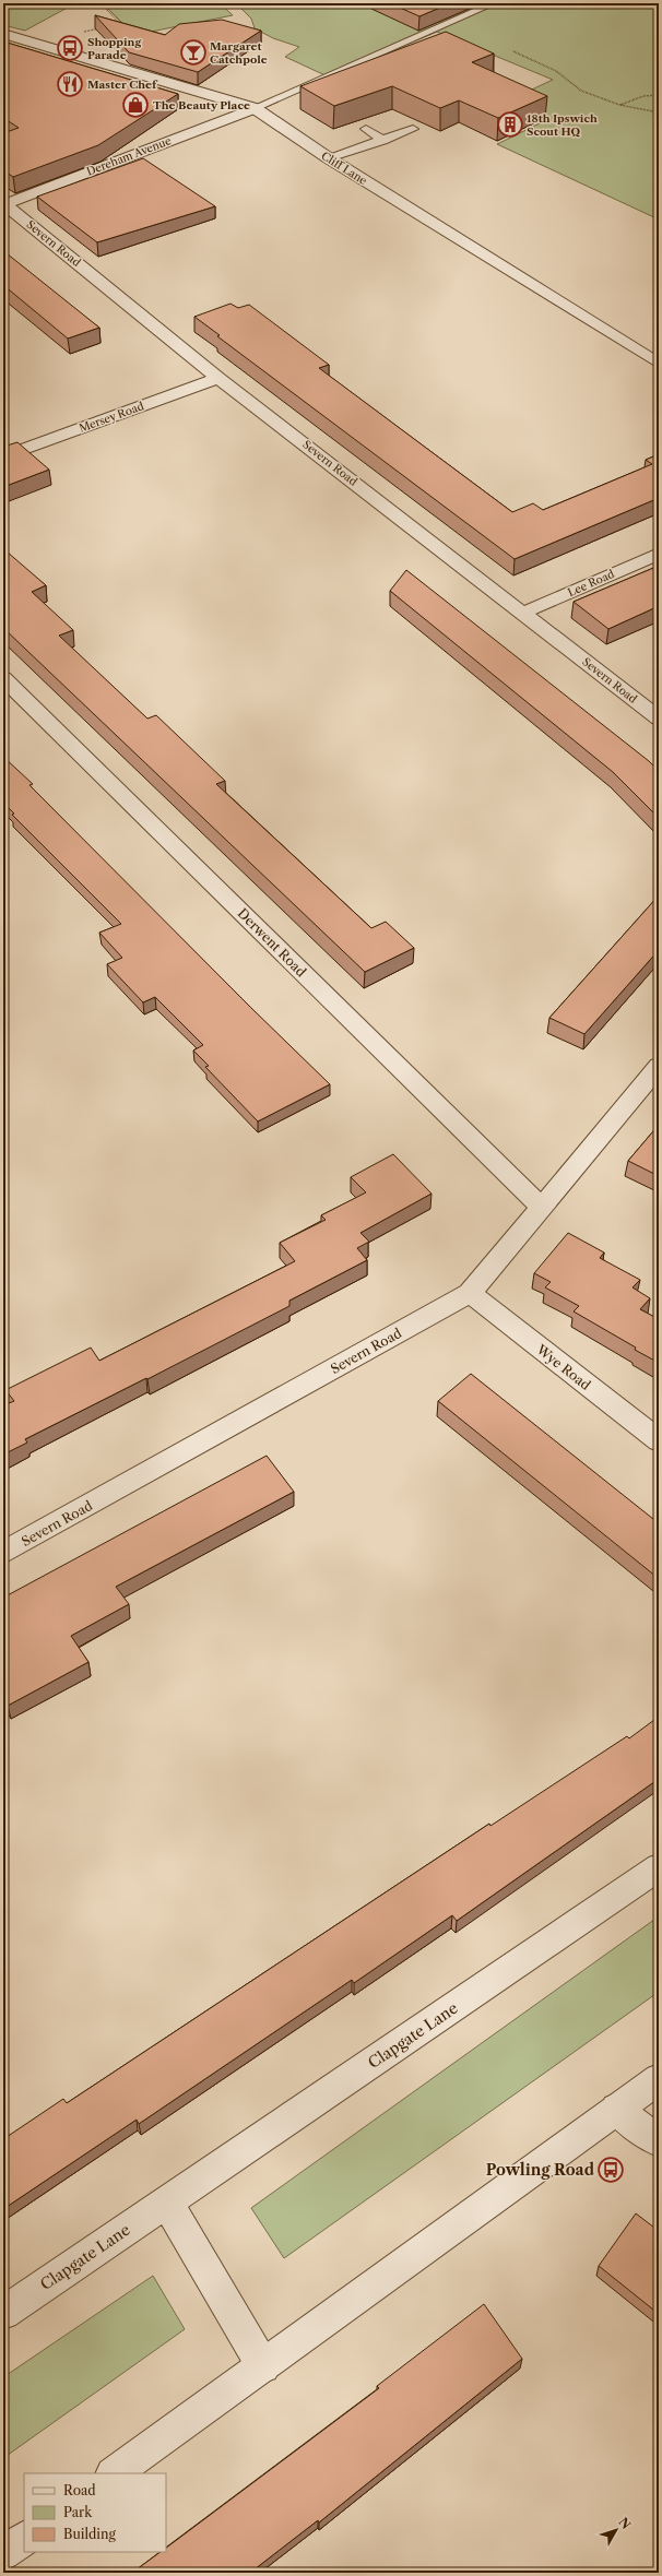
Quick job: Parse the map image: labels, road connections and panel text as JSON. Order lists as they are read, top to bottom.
{
  "streets": {
    "street": [
      "Dereham Avenue",
      "Cliff Lane",
      "Severn Road",
      "Mersey Road",
      "Lee Road",
      "Derwent Road",
      "Wye Road",
      "Clapgate Lane"
    ]
  },
  "crossings": [
    ["Dereham Avenue", "Cliff Lane"],
    ["Dereham Avenue", "Severn Road"],
    ["Severn Road", "Mersey Road"],
    ["Severn Road", "Lee Road"],
    ["Severn Road", "Derwent Road"],
    ["Severn Road", "Wye Road"]
  ],
  "places": {
    "bus stop": ["Shopping Parade", "Powling Road"],
    "bar": ["Margaret Catchpole"],
    "restaurant": ["Master Chef"],
    "shop": ["The Beauty Place"],
    "building": ["18th Ipswich Scout HQ"]
  },
  "legend": ["Road", "Park", "Building"],
  "north": "top right"
}
